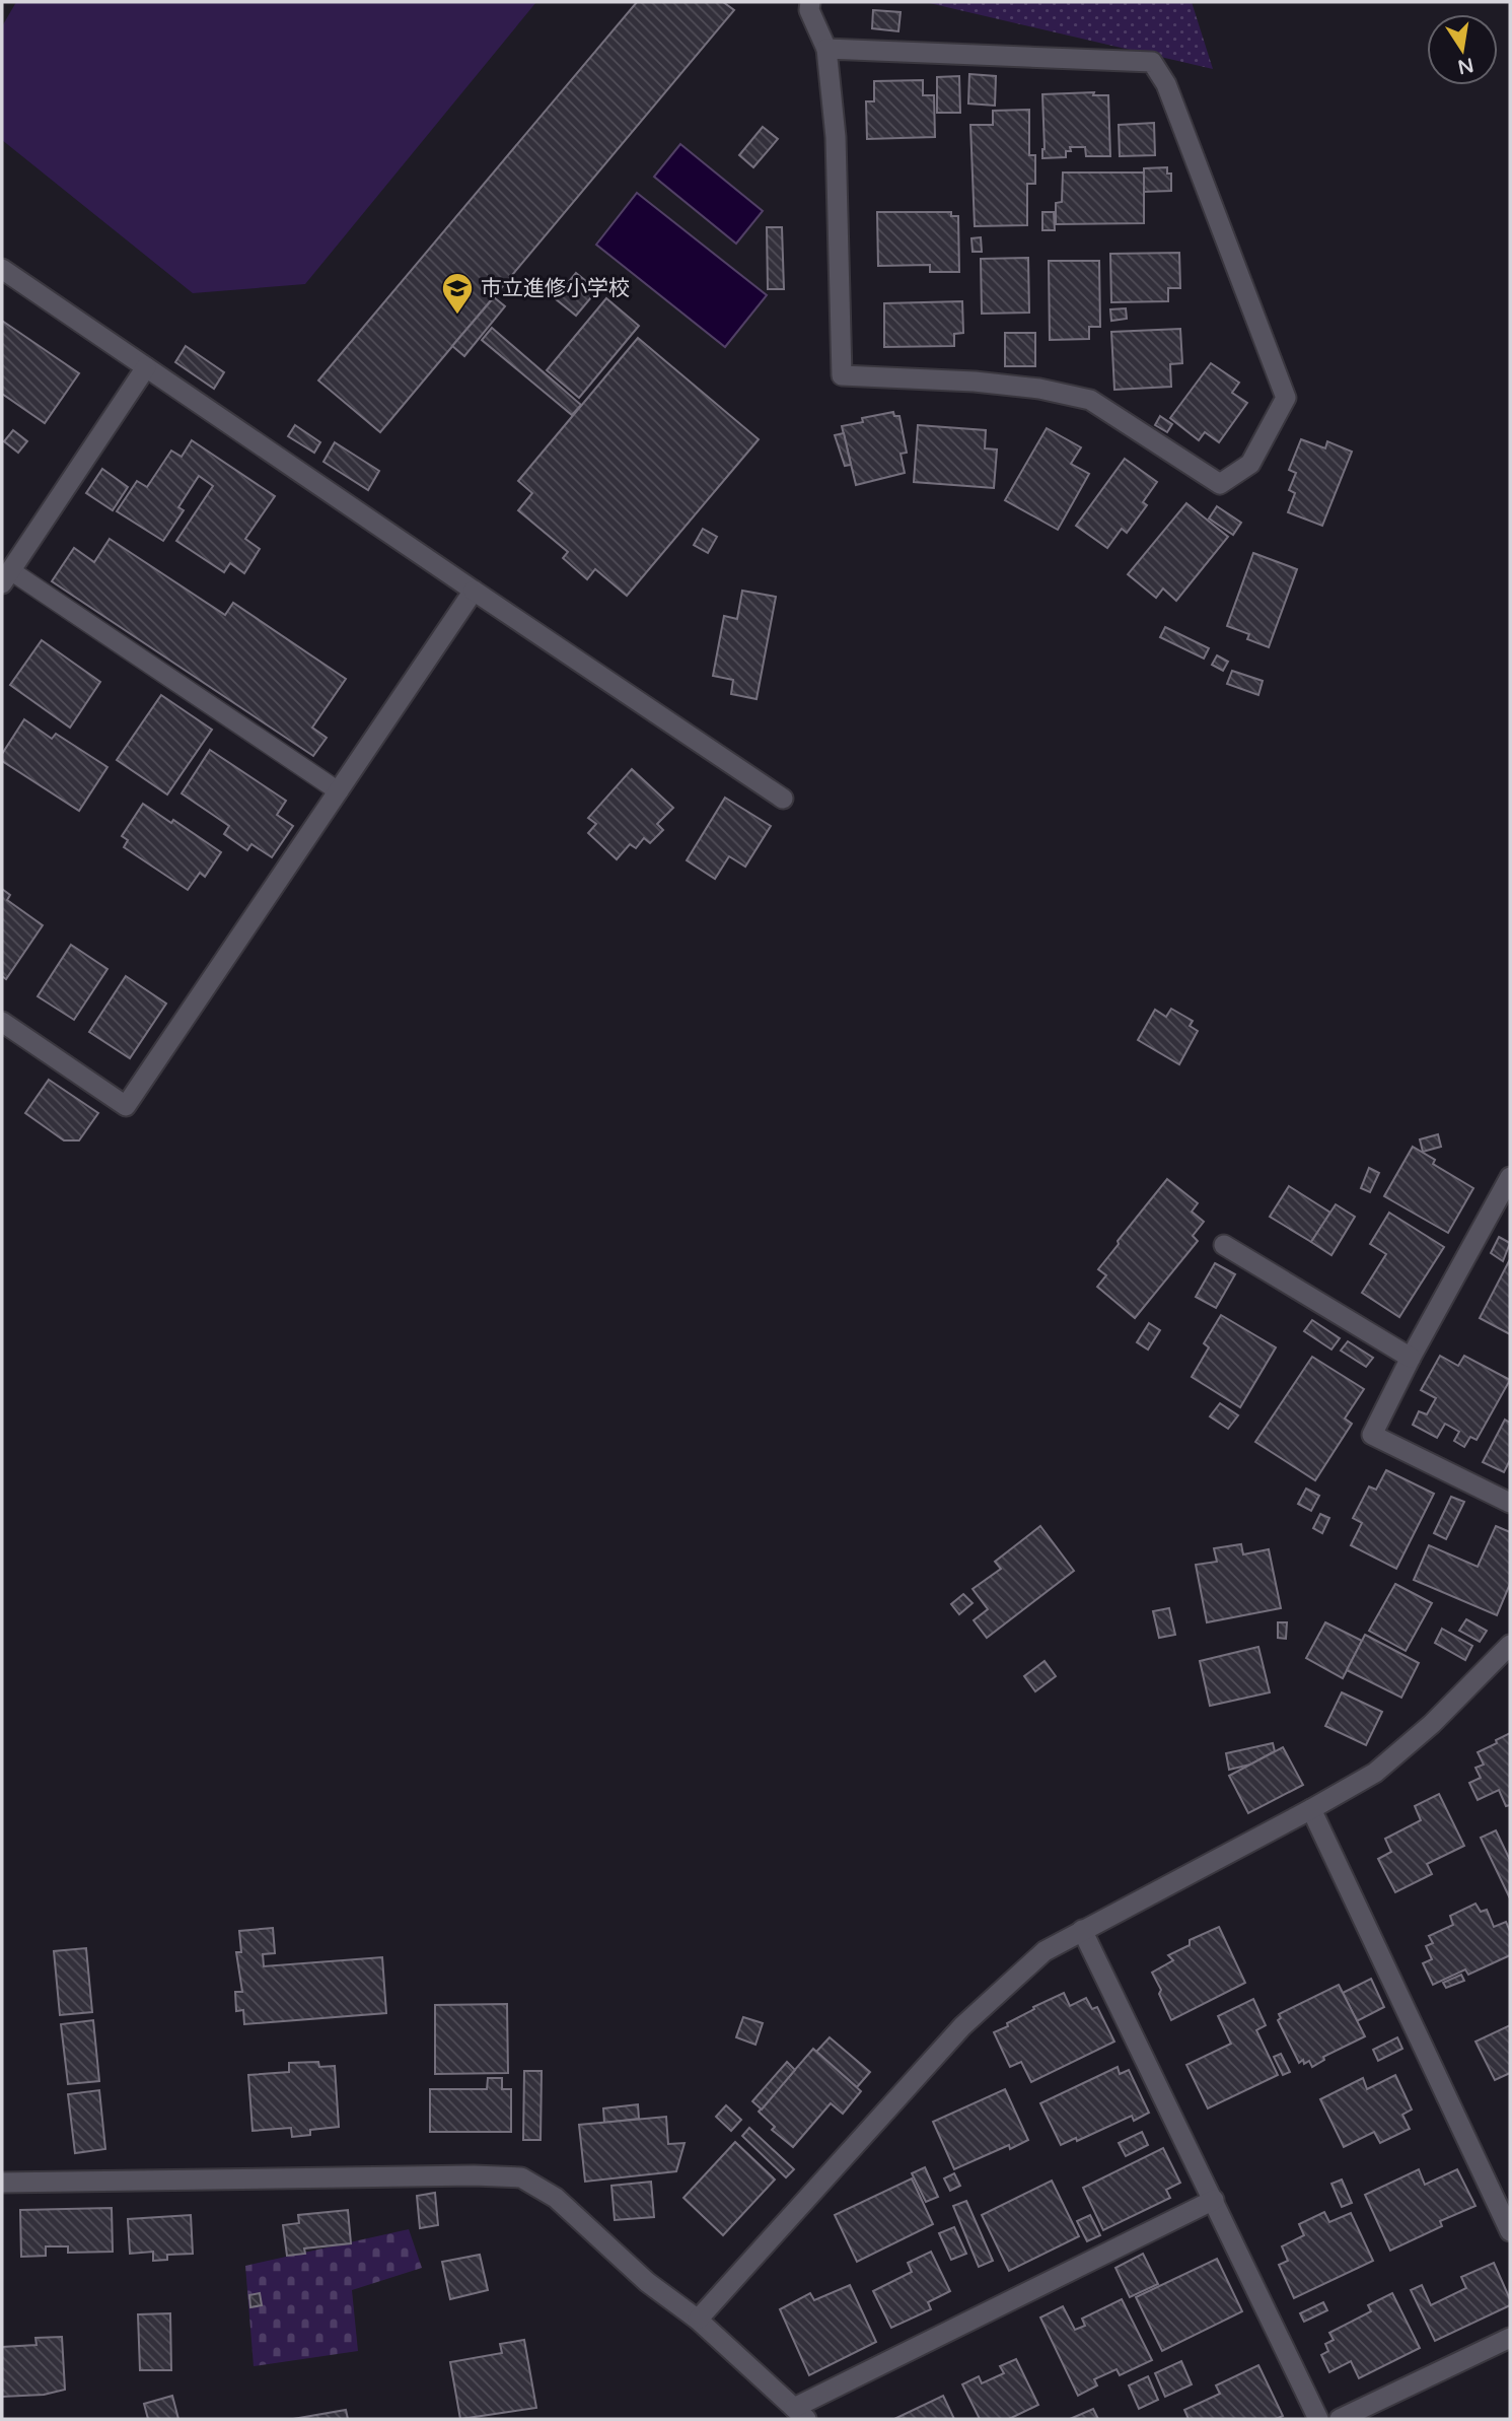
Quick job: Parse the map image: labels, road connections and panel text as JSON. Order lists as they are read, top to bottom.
{
  "places": {
    "school or university": ["市立進修小学校"]
  },
  "north": "bottom"
}
